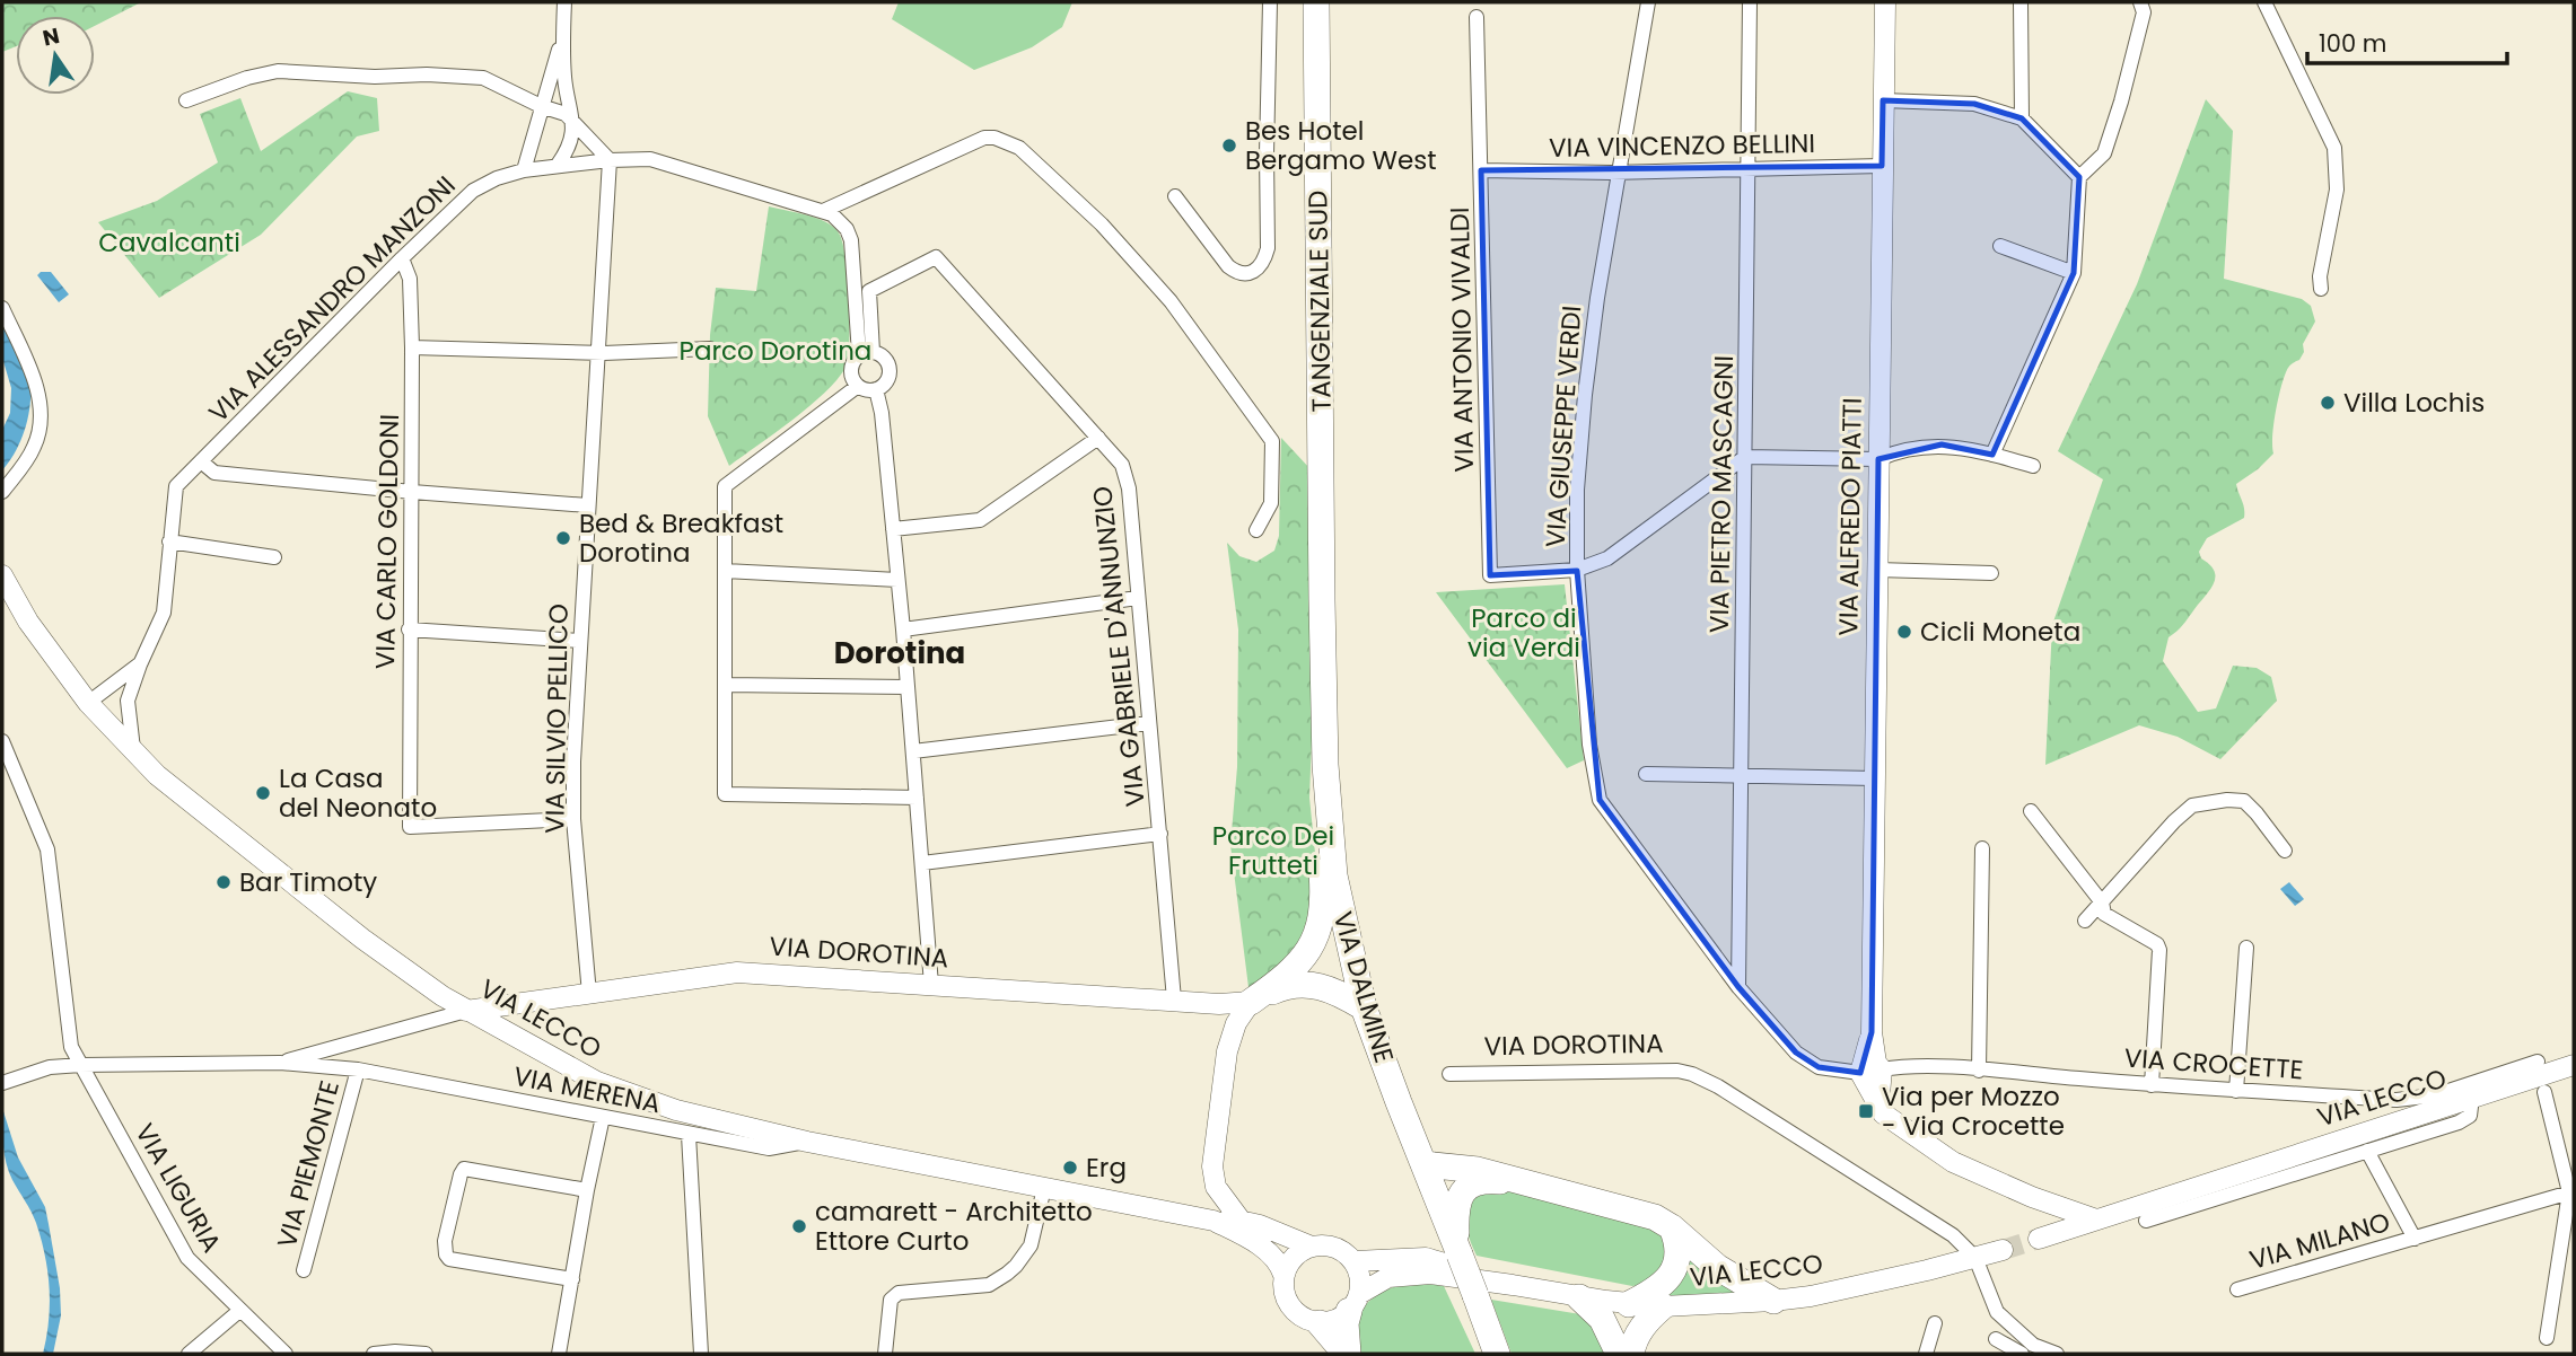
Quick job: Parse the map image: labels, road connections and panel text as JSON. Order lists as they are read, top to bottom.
{
  "streets": {
    "highway": ["TANGENZIALE SUD", "VIA DALMINE"],
    "main road": ["VIA ALFREDO PIATTI", "VIA DOROTINA", "VIA LECCO"],
    "street": [
      "VIA VINCENZO BELLINI",
      "VIA ALESSANDRO MANZONI",
      "VIA ANTONIO VIVALDI",
      "VIA GIUSEPPE VERDI",
      "VIA PIETRO MASCAGNI",
      "VIA CARLO GOLDONI",
      "VIA GABRIELE D'ANNUNZIO",
      "VIA SILVIO PELLICO",
      "VIA CROCETTE",
      "VIA MERENA",
      "VIA PIEMONTE",
      "VIA LIGURIA",
      "VIA MILANO"
    ]
  },
  "crossings": [
    ["VIA VINCENZO BELLINI", "VIA ANTONIO VIVALDI"],
    ["VIA VINCENZO BELLINI", "VIA GIUSEPPE VERDI"],
    ["VIA VINCENZO BELLINI", "VIA PIETRO MASCAGNI"],
    ["VIA VINCENZO BELLINI", "VIA ALFREDO PIATTI"],
    ["VIA ALESSANDRO MANZONI", "VIA CARLO GOLDONI"],
    ["VIA ALESSANDRO MANZONI", "VIA GABRIELE D'ANNUNZIO"],
    ["VIA ALESSANDRO MANZONI", "VIA SILVIO PELLICO"],
    ["VIA ALESSANDRO MANZONI", "VIA LECCO"],
    ["TANGENZIALE SUD", "VIA DALMINE"],
    ["VIA ANTONIO VIVALDI", "VIA GIUSEPPE VERDI"],
    ["VIA GIUSEPPE VERDI", "VIA PIETRO MASCAGNI"],
    ["VIA GIUSEPPE VERDI", "VIA ALFREDO PIATTI"],
    ["VIA GIUSEPPE VERDI", "VIA CROCETTE"],
    ["VIA ALFREDO PIATTI", "VIA LECCO"],
    ["VIA ALFREDO PIATTI", "VIA CROCETTE"],
    ["VIA CARLO GOLDONI", "VIA SILVIO PELLICO"],
    ["VIA GABRIELE D'ANNUNZIO", "VIA DOROTINA"],
    ["VIA SILVIO PELLICO", "VIA DOROTINA"],
    ["VIA DOROTINA", "VIA LECCO"],
    ["VIA DOROTINA", "VIA MERENA"],
    ["VIA LECCO", "VIA MERENA"],
    ["VIA LECCO", "VIA MILANO"],
    ["VIA MERENA", "VIA PIEMONTE"],
    ["VIA MERENA", "VIA LIGURIA"]
  ],
  "districts": ["Dorotina"],
  "parks": [
    "Cavalcanti",
    "Parco Dorotina",
    "Parco di via Verdi",
    "Parco Dei Frutteti"
  ],
  "places": {
    "other": [
      "Bes Hotel Bergamo West",
      "Villa Lochis",
      "Bed & Breakfast Dorotina",
      "Cicli Moneta",
      "La Casa del Neonato",
      "Bar Timoty",
      "Erg",
      "camarett - Architetto Ettore Curto"
    ],
    "transit": ["Via per Mozzo - Via Crocette"]
  },
  "scale_bar": "100 m",
  "north": "top"
}
